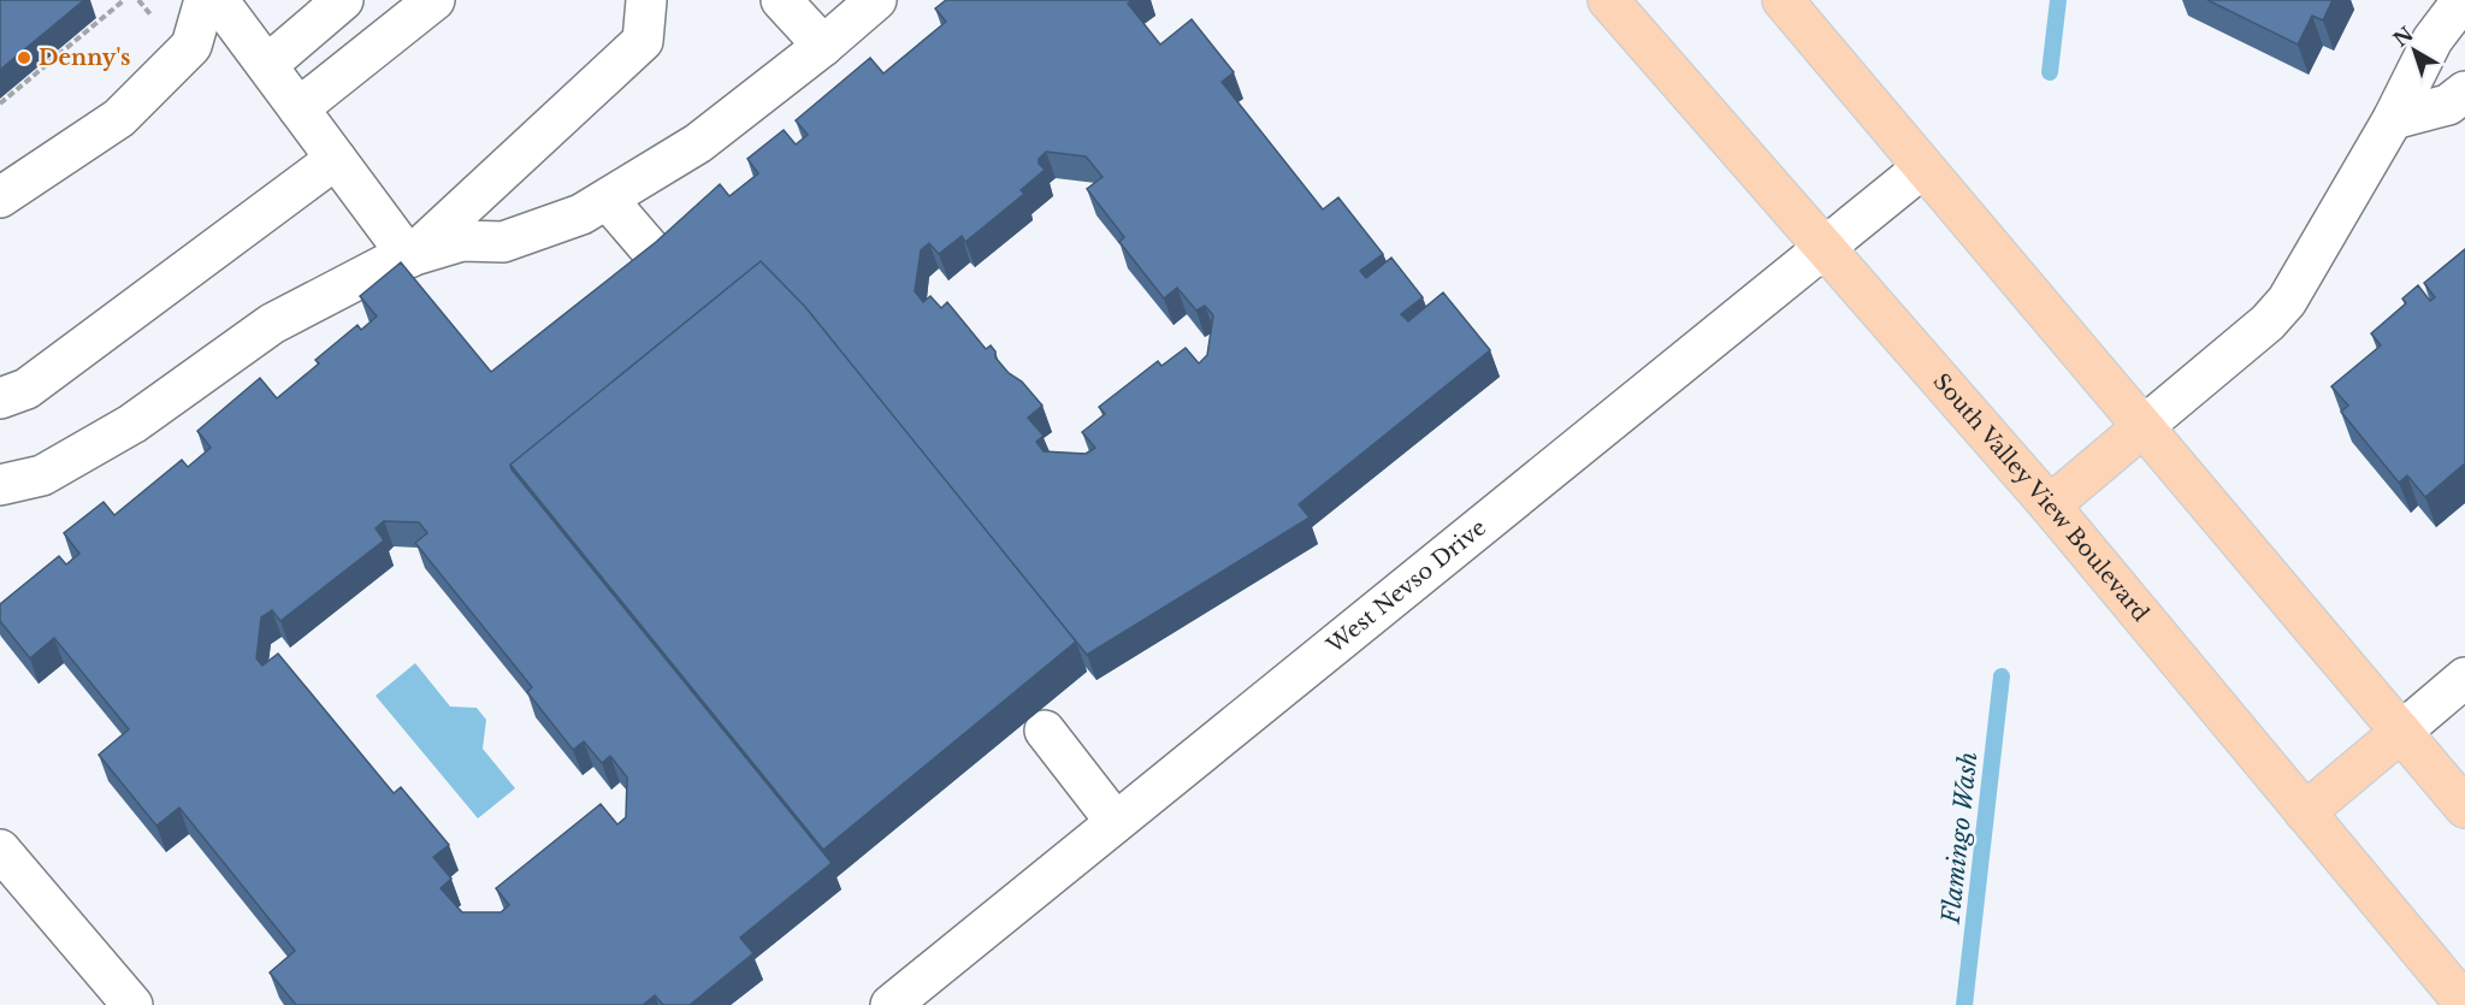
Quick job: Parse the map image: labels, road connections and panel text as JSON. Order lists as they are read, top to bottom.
{
  "streets": {
    "main road": ["South Valley View Boulevard"],
    "street": ["West Nevso Drive"]
  },
  "crossings": [
    ["South Valley View Boulevard", "West Nevso Drive"]
  ],
  "water": ["Flamingo Wash"],
  "places": ["Denny's"],
  "north": "top left"
}
